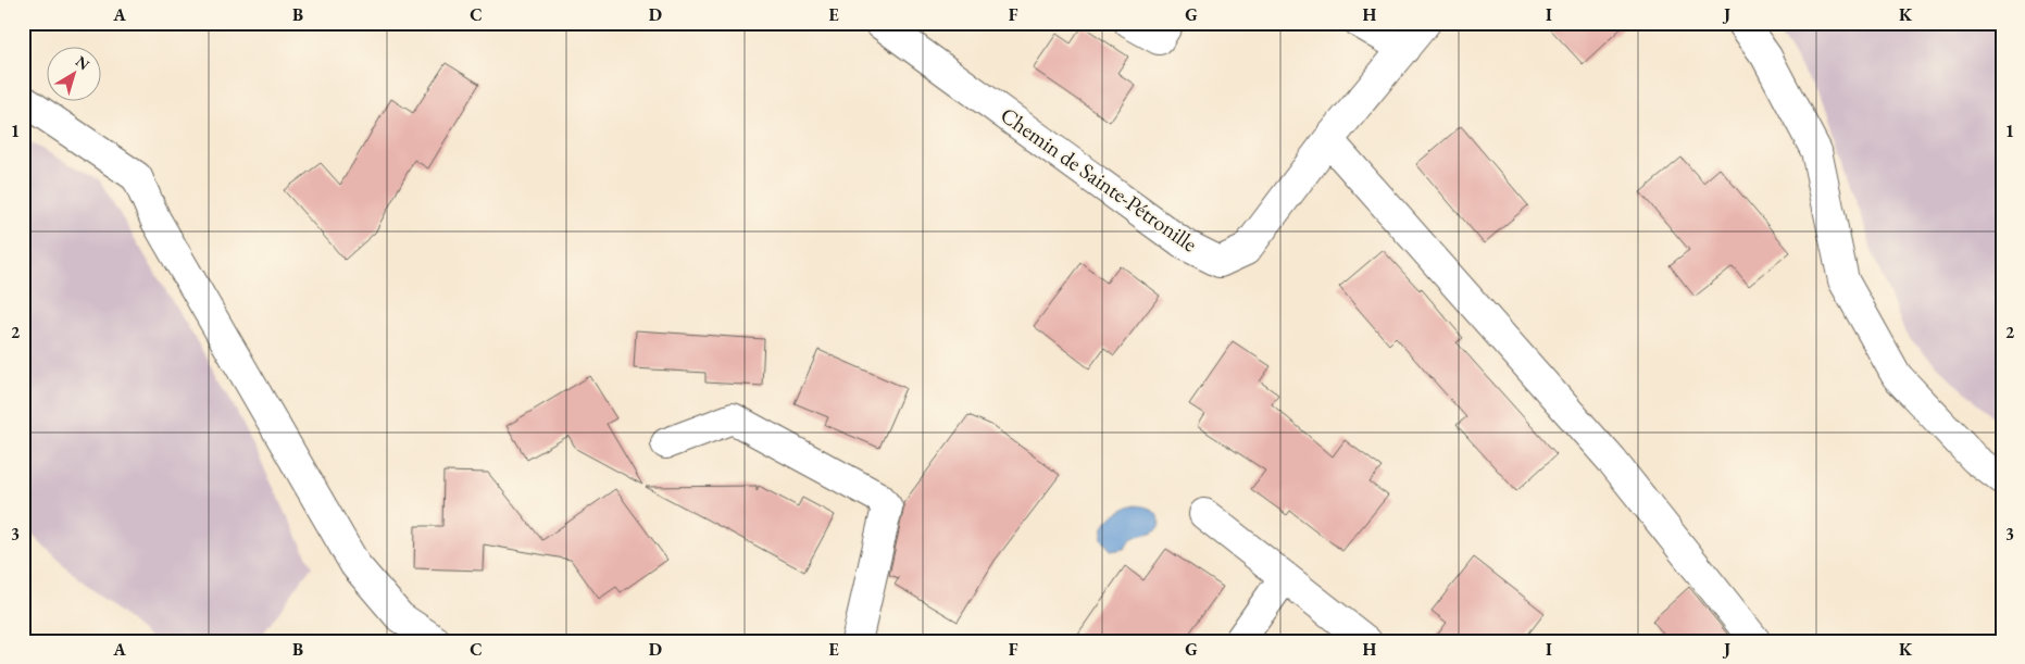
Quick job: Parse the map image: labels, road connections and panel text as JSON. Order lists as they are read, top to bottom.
{
  "streets": {
    "street": ["Chemin de Sainte-Pétronille"]
  },
  "north": "top right",
  "grid": {
    "columns": [
      "A",
      "B",
      "C",
      "D",
      "E",
      "F",
      "G",
      "H",
      "I",
      "J",
      "K"
    ],
    "rows": ["1", "2", "3"]
  }
}
